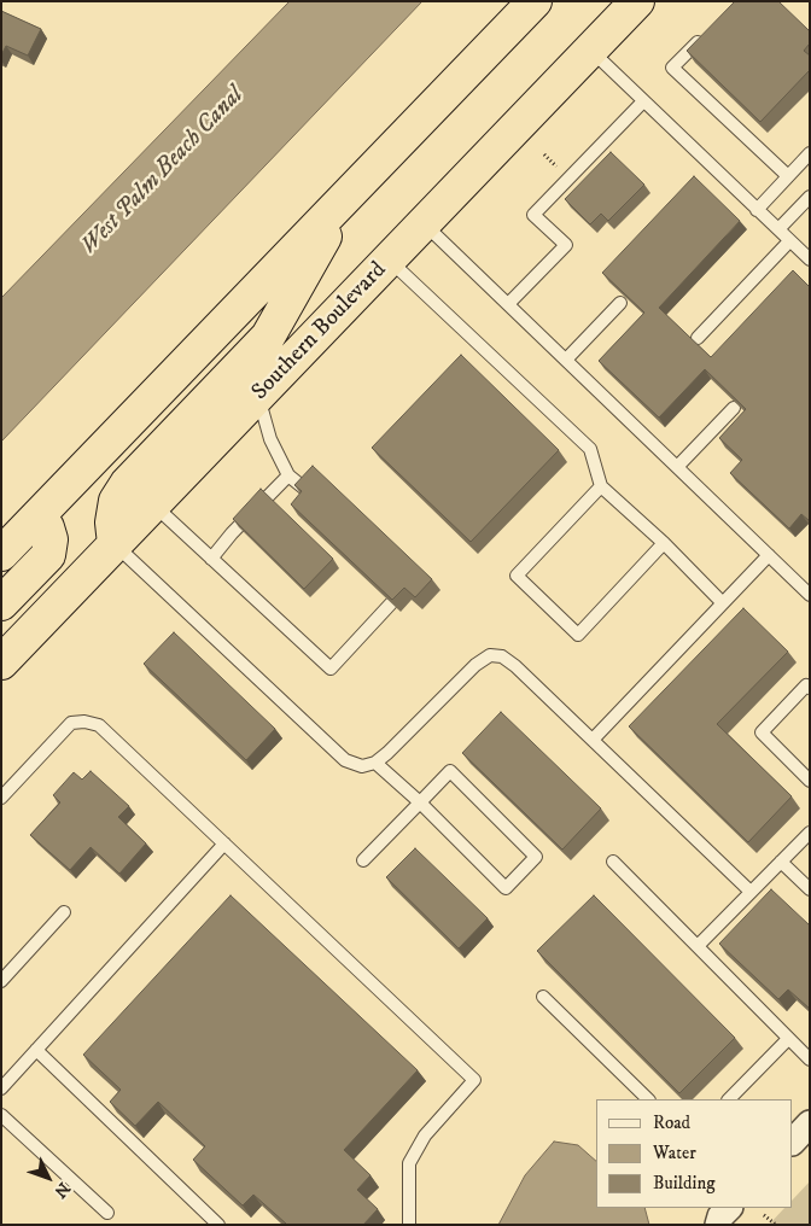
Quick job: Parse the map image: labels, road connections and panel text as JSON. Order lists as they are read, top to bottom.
{
  "streets": {
    "highway": ["Southern Boulevard"]
  },
  "water": ["West Palm Beach Canal"],
  "legend": ["Road", "Water", "Building"],
  "north": "bottom right"
}
